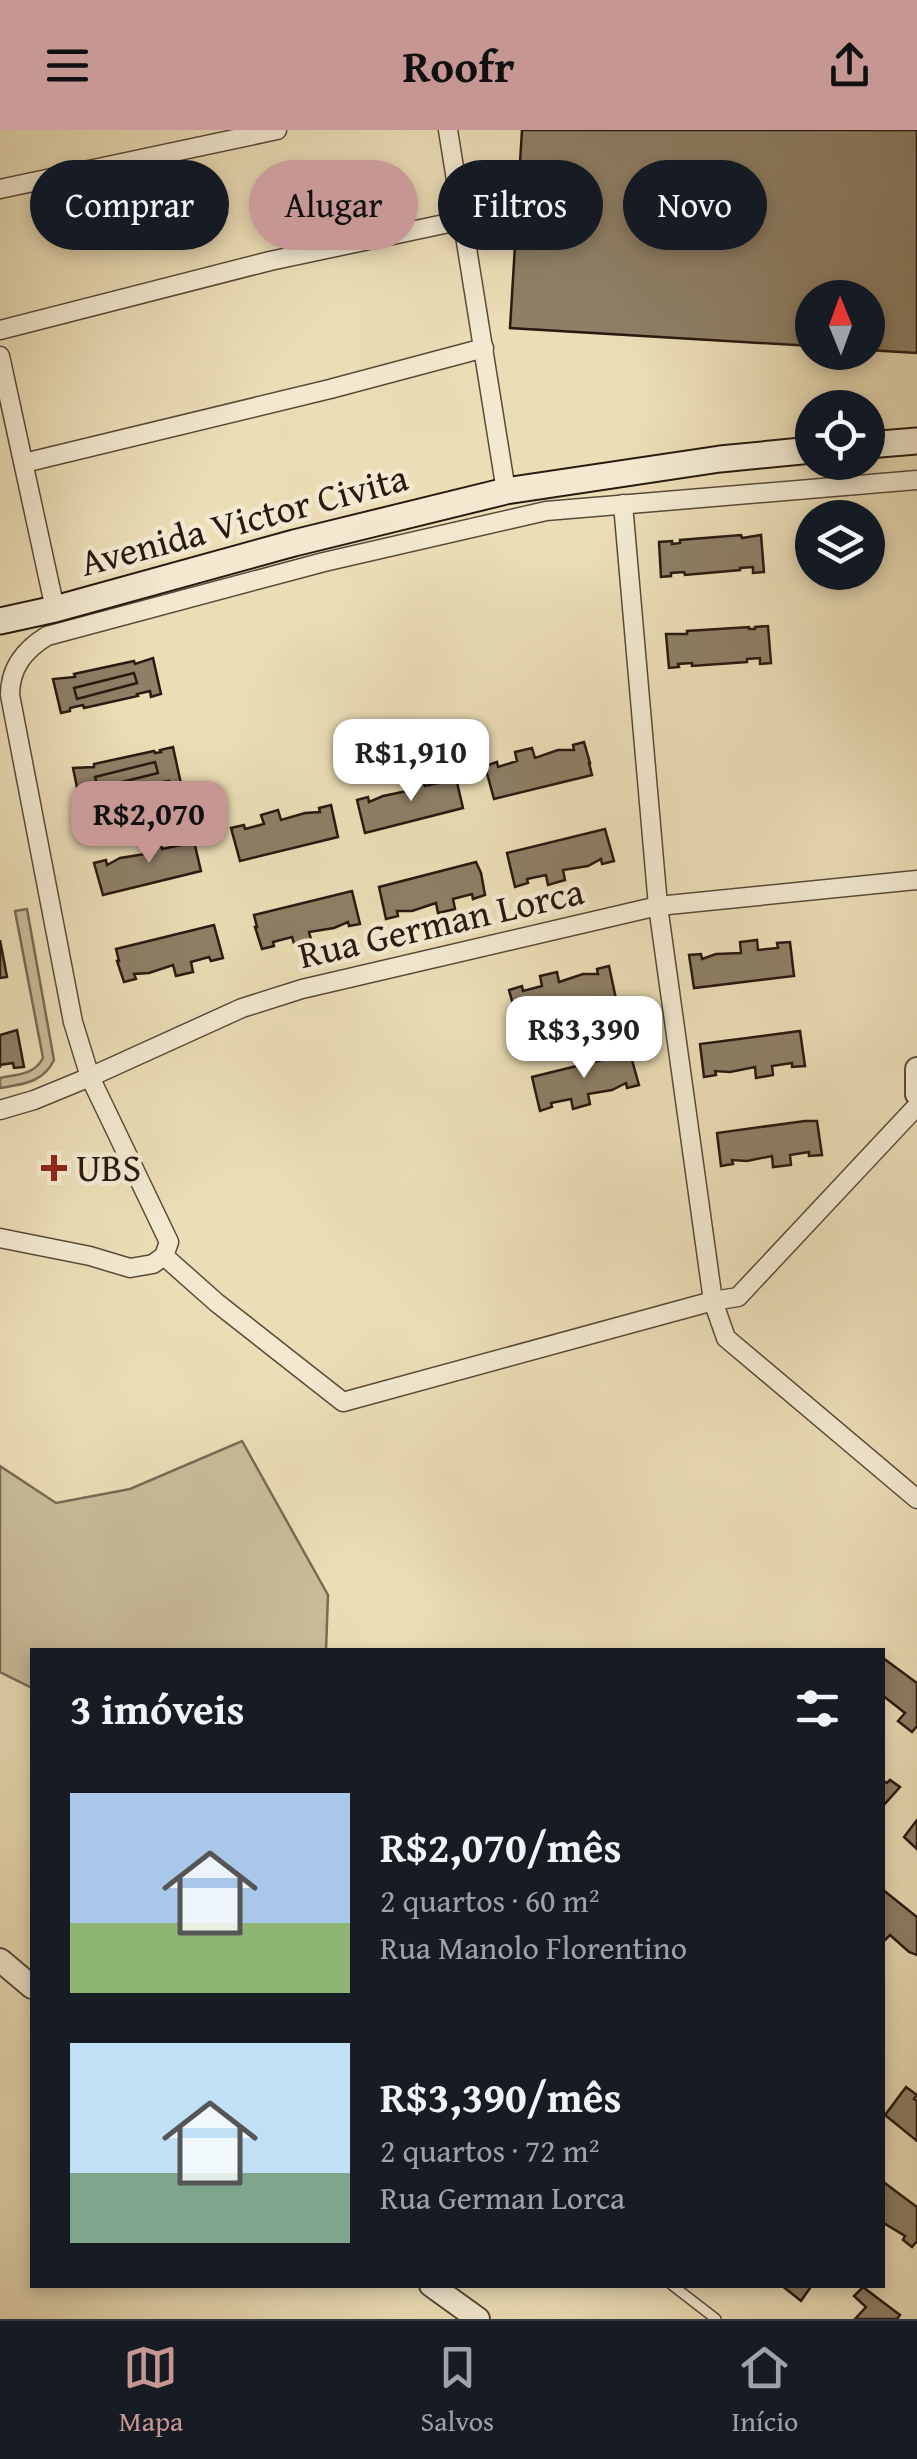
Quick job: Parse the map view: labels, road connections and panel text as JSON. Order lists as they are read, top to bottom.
{
  "streets": {
    "main road": ["Avenida Victor Civita"],
    "street": ["Rua German Lorca"]
  },
  "places": {
    "health": ["UBS"]
  },
  "north": "top",
  "page": {
    "header": "Roofr",
    "chip": [
      "Comprar",
      "Alugar",
      "Filtros",
      "Novo"
    ],
    "price": ["R$1,910", "R$2,070", "R$3,390"],
    "heading": "3 imóveis",
    "list": [
      {
        "name": "R$2,070/mês",
        "note": "2 quartos · 60 m² · Rua Manolo Florentino"
      },
      {
        "name": "R$3,390/mês",
        "note": "2 quartos · 72 m² · Rua German Lorca"
      }
    ],
    "tabs": ["Mapa", "Salvos", "Início"]
  }
}
